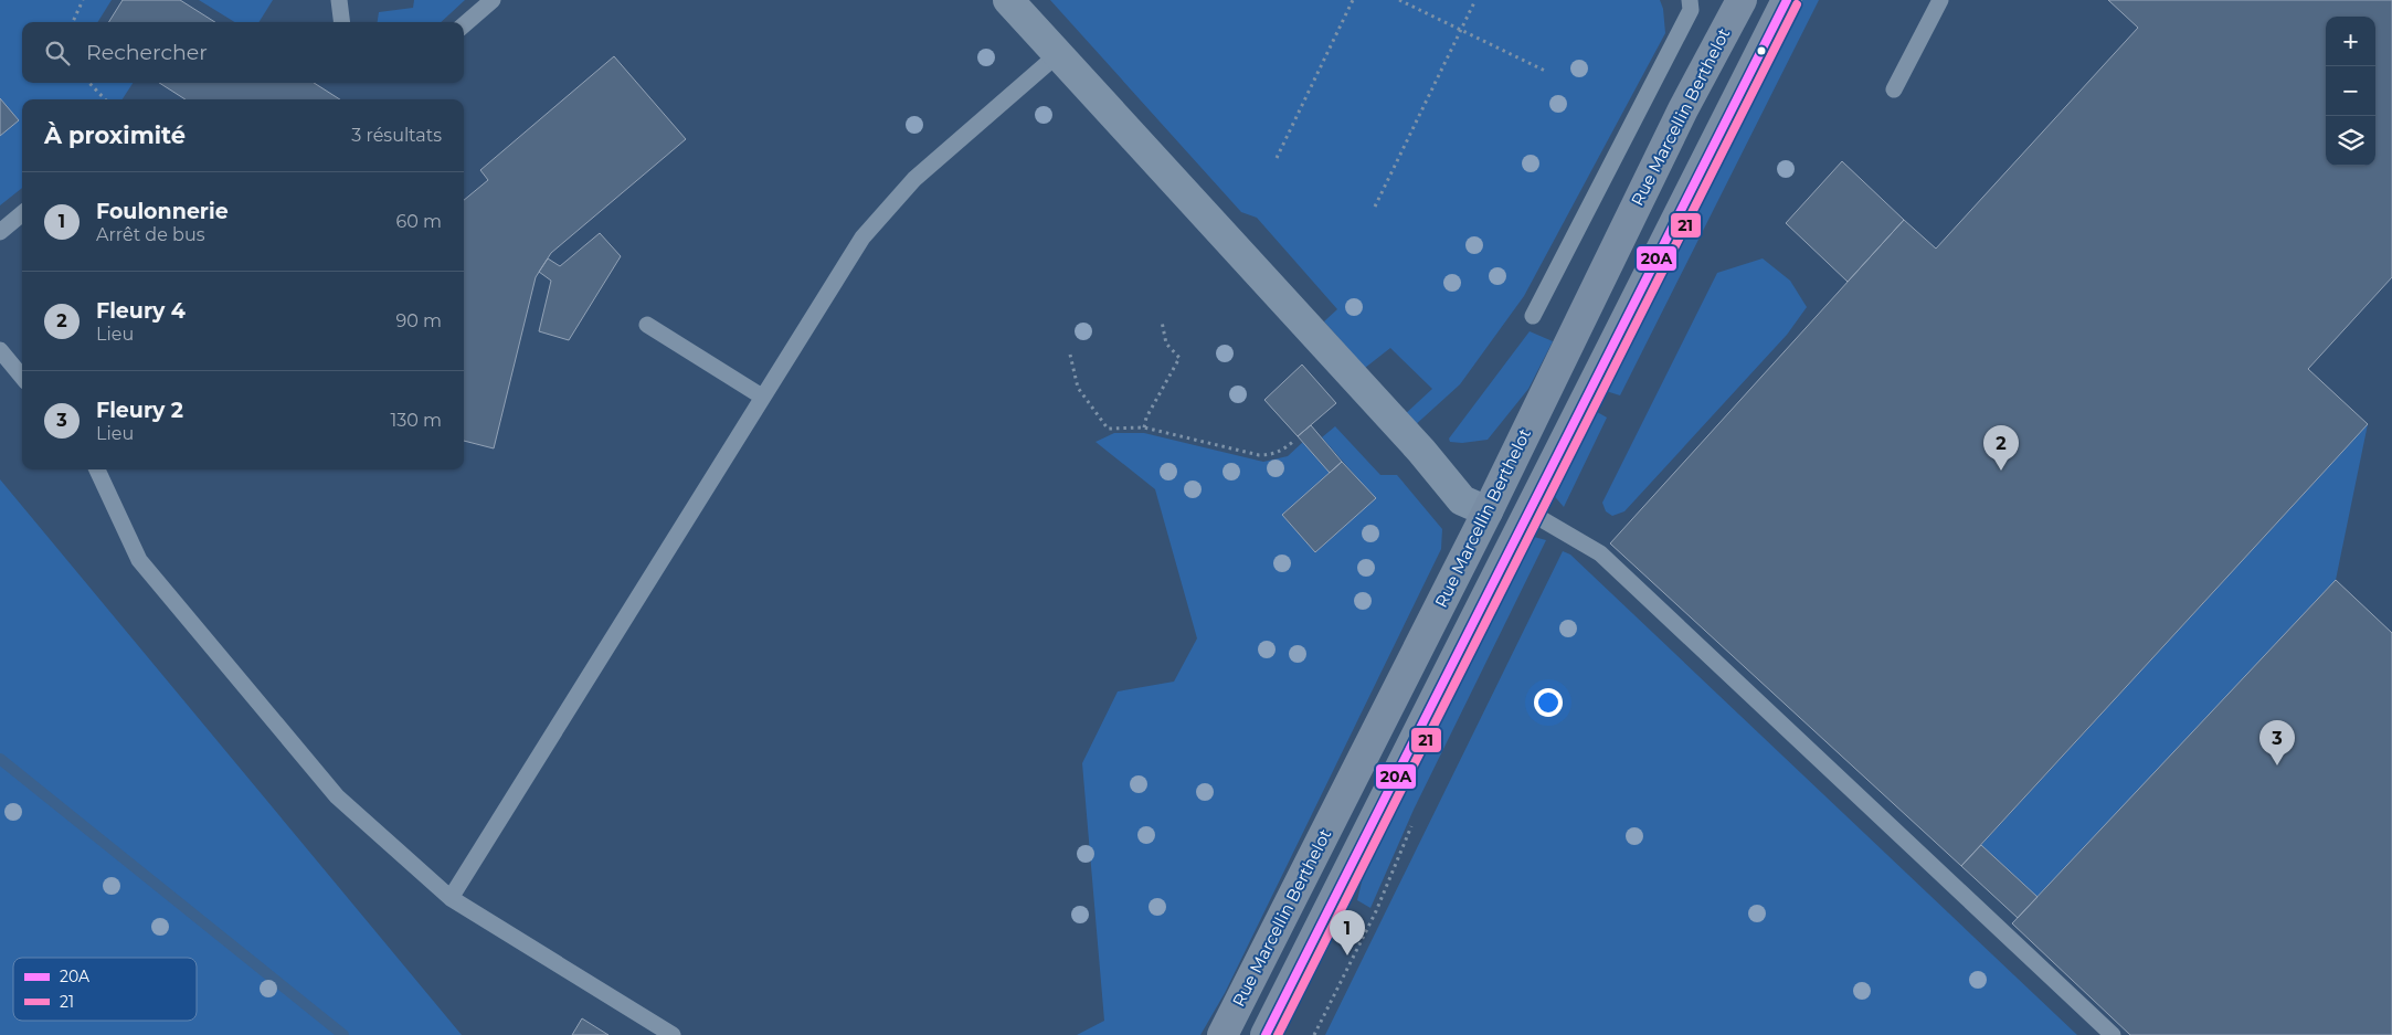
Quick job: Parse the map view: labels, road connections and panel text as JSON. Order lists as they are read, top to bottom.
{
  "streets": {
    "main road": ["Rue Marcellin Berthelot"]
  },
  "lines": ["transit line 20A", "transit line 21"],
  "legend": ["20A", "21"],
  "page": {
    "map_buttons": ["+", "−"],
    "search": "Rechercher",
    "heading": ["À proximité", "3 résultats"],
    "list": [
      {
        "mark": "1",
        "name": "Foulonnerie",
        "note": "Arrêt de bus",
        "value": "60 m"
      },
      {
        "mark": "2",
        "name": "Fleury 4",
        "note": "Lieu",
        "value": "90 m"
      },
      {
        "mark": "3",
        "name": "Fleury 2",
        "note": "Lieu",
        "value": "130 m"
      }
    ],
    "pins": ["2", "3", "1"]
  }
}
